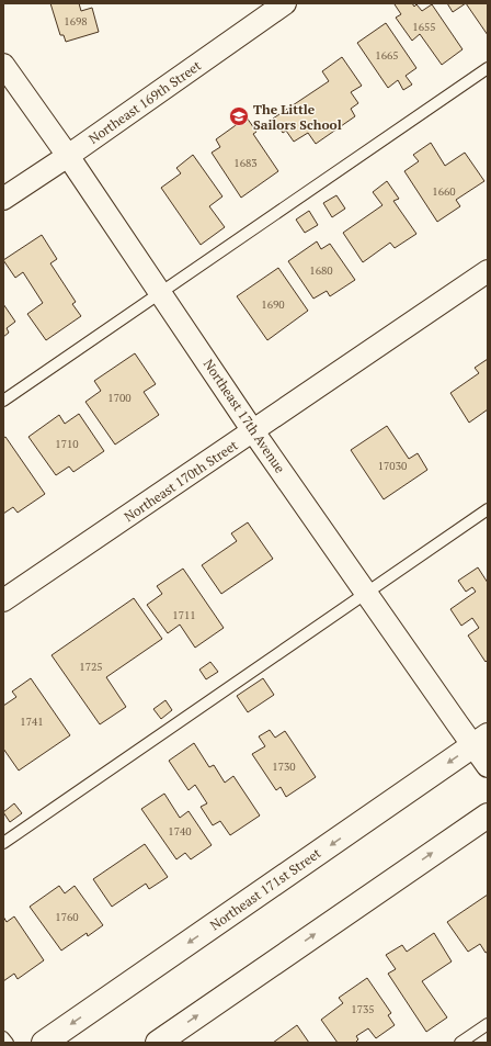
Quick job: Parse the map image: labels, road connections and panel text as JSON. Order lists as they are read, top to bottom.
{
  "streets": {
    "street": [
      "Northeast 169th Street",
      "Northeast 17th Avenue",
      "Northeast 170th Street",
      "Northeast 171st Street"
    ]
  },
  "crossings": [
    ["Northeast 169th Street", "Northeast 17th Avenue"],
    ["Northeast 17th Avenue", "Northeast 170th Street"],
    ["Northeast 17th Avenue", "Northeast 171st Street"]
  ],
  "places": {
    "school or university": ["The Little Sailors School"]
  },
  "house_numbers": [
    "1698",
    "1655",
    "1665",
    "1683",
    "1660",
    "1680",
    "1690",
    "1700",
    "1710",
    "17030",
    "1711",
    "1725",
    "1741",
    "1730",
    "1740",
    "1760",
    "1735"
  ]
}
